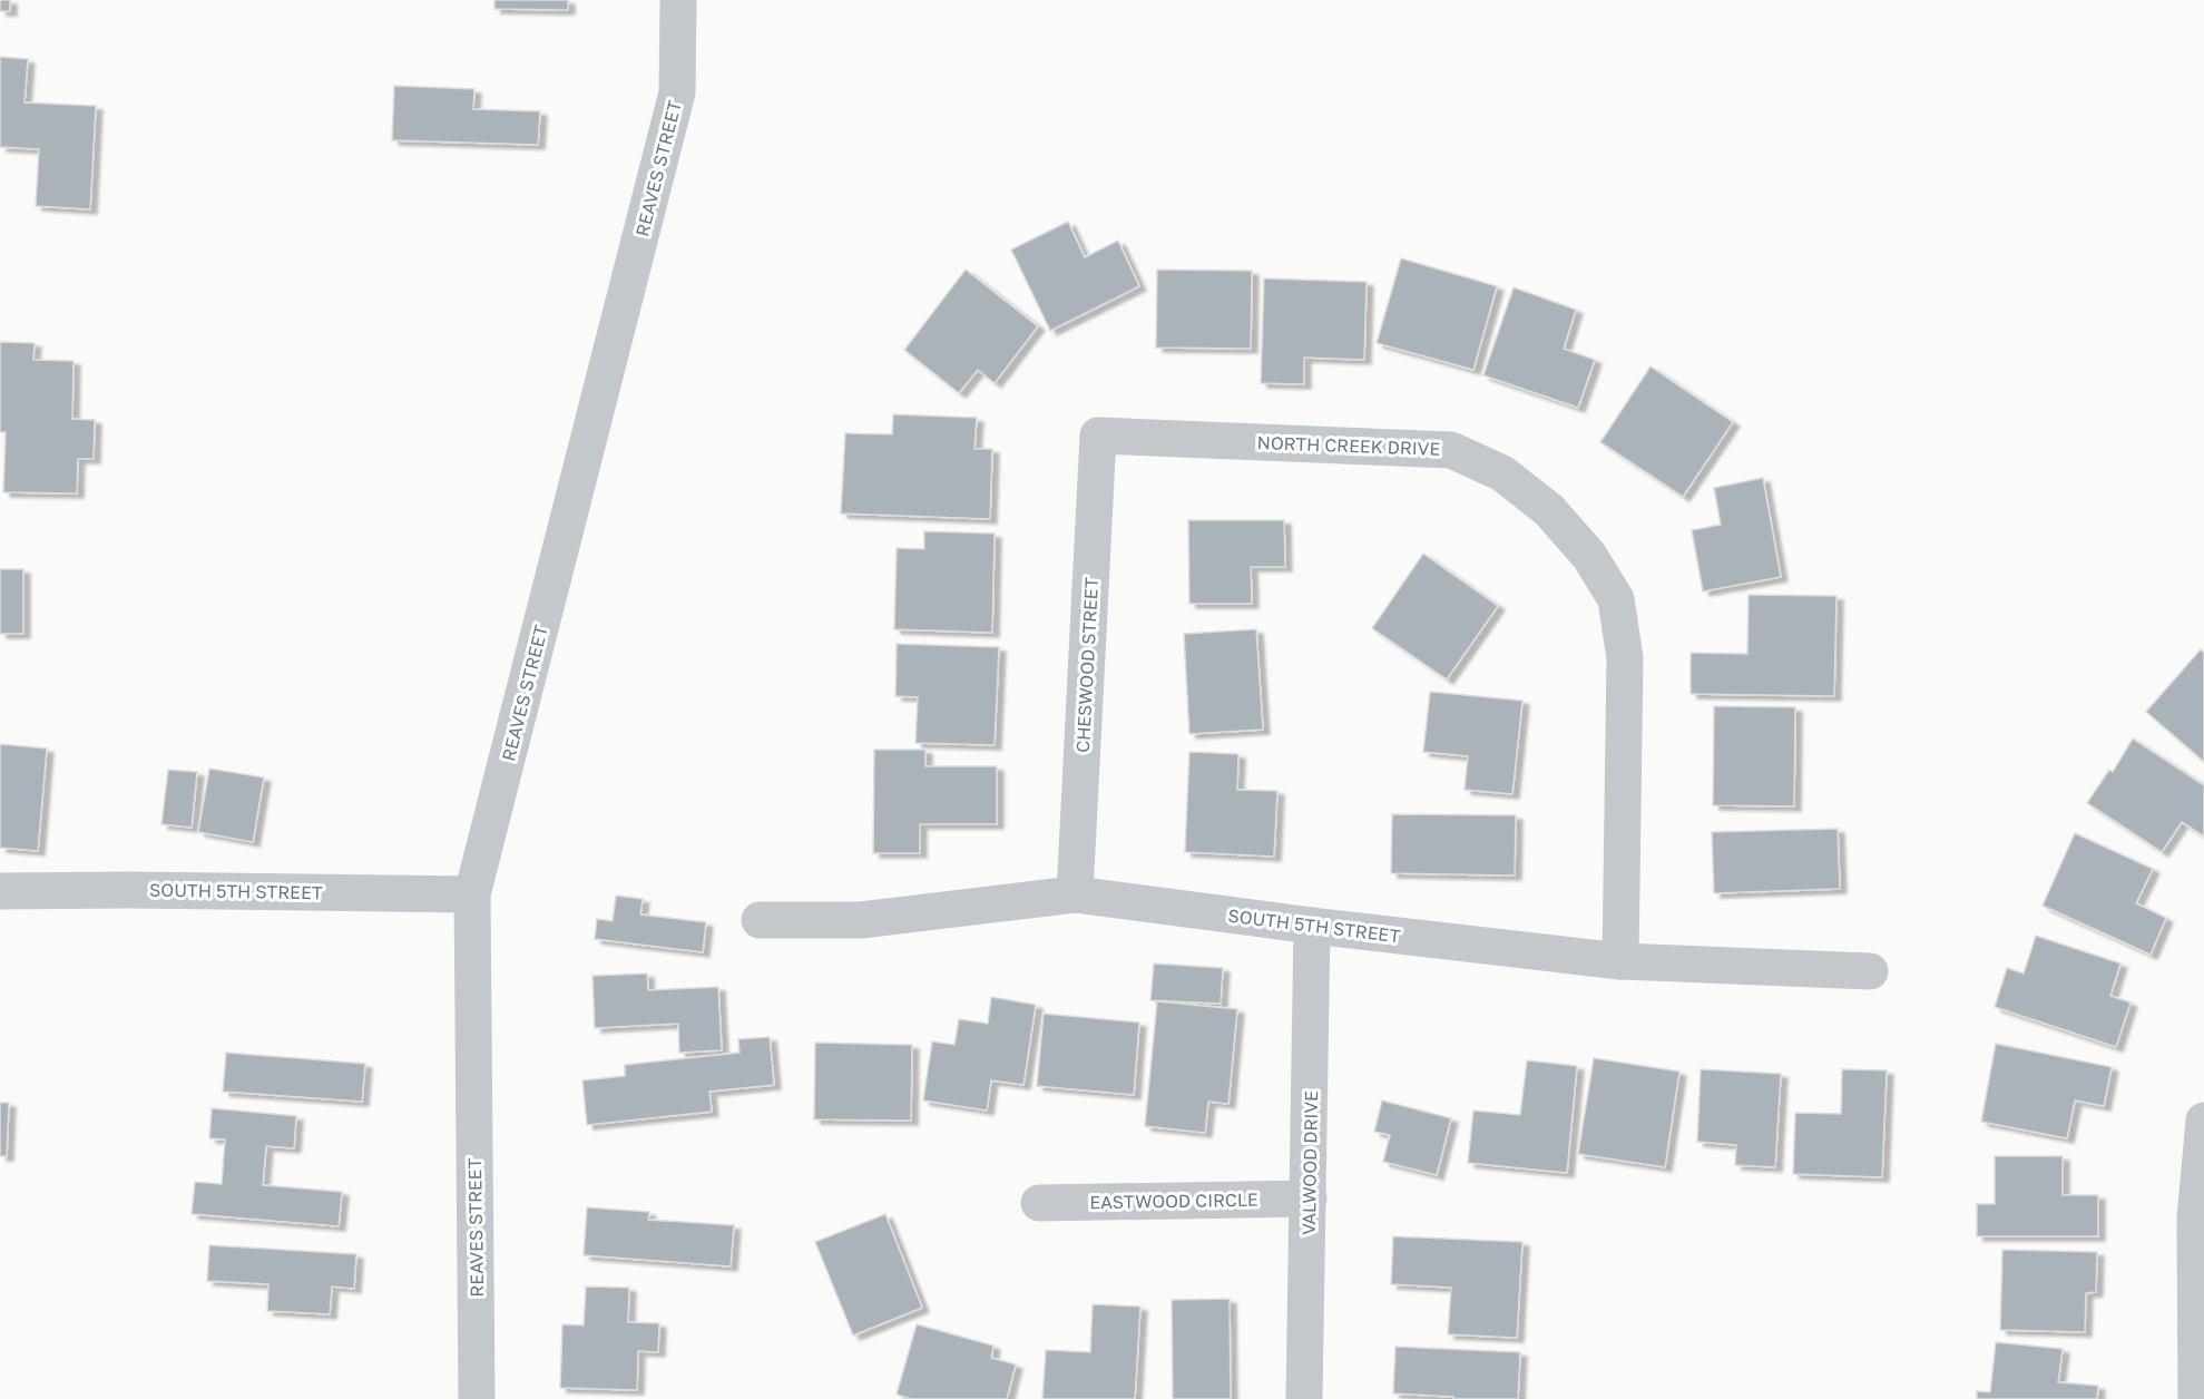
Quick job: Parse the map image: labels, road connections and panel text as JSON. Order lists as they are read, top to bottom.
{
  "streets": {
    "street": [
      "REAVES STREET",
      "NORTH CREEK DRIVE",
      "CHESWOOD STREET",
      "SOUTH 5TH STREET",
      "VALWOOD DRIVE",
      "EASTWOOD CIRCLE"
    ]
  },
  "crossings": [
    ["REAVES STREET", "SOUTH 5TH STREET"],
    ["NORTH CREEK DRIVE", "CHESWOOD STREET"],
    ["NORTH CREEK DRIVE", "SOUTH 5TH STREET"],
    ["CHESWOOD STREET", "SOUTH 5TH STREET"],
    ["SOUTH 5TH STREET", "VALWOOD DRIVE"],
    ["VALWOOD DRIVE", "EASTWOOD CIRCLE"]
  ]
}
